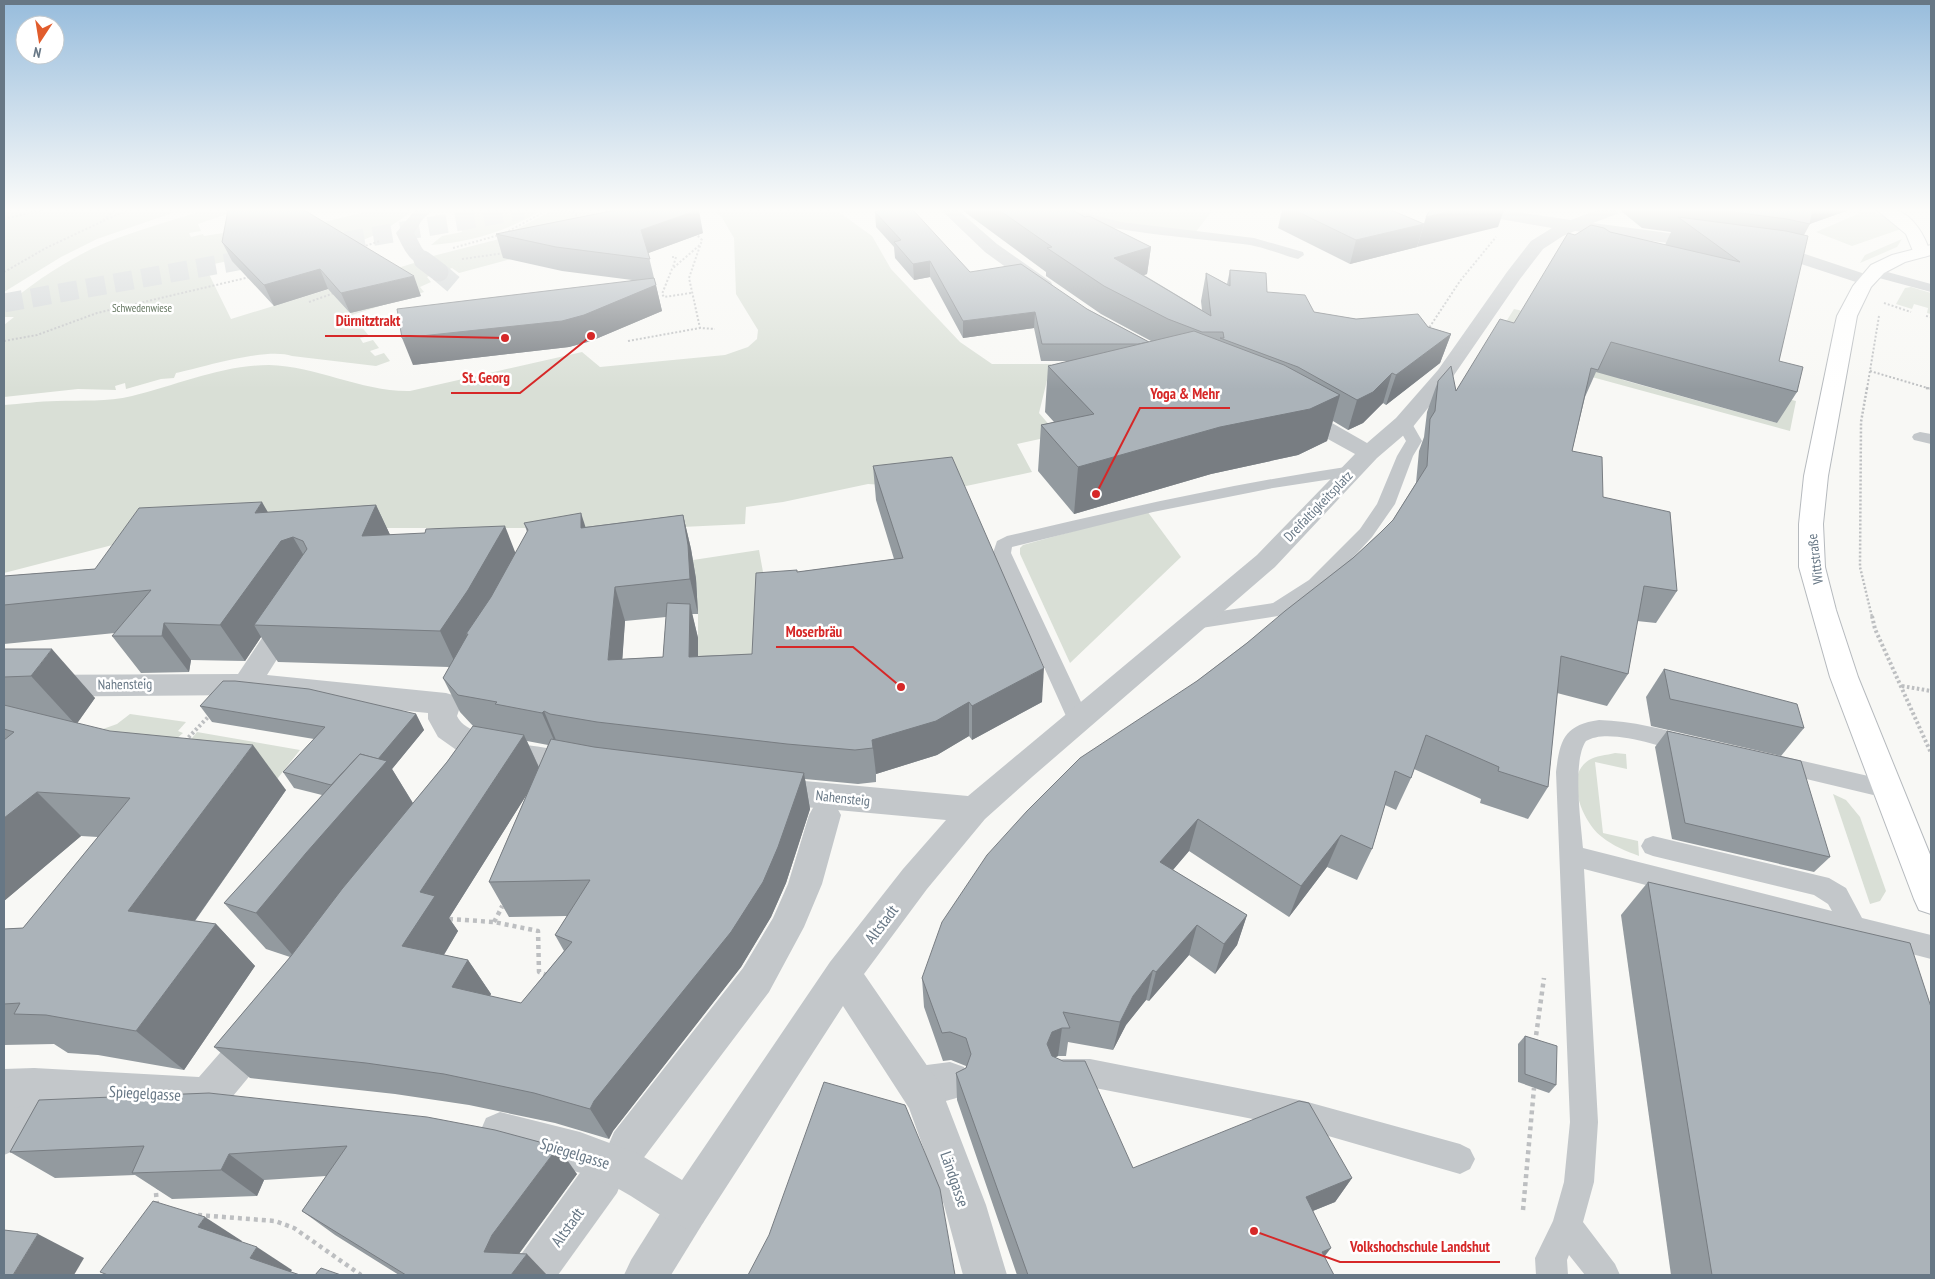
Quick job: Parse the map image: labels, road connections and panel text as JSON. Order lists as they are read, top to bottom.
{
  "streets": {
    "main road": ["Wittstraße"],
    "street": [
      "Dreifaltigkeitsplatz",
      "Nahensteig",
      "Altstadt",
      "Spiegelgasse",
      "Ländgasse"
    ]
  },
  "crossings": [
    ["Dreifaltigkeitsplatz", "Altstadt"],
    ["Nahensteig", "Altstadt"],
    ["Altstadt", "Spiegelgasse"],
    ["Altstadt", "Ländgasse"]
  ],
  "parks": ["Schwedenwiese"],
  "places": [
    "St. Georg",
    "Dürnitztrakt",
    "Yoga & Mehr",
    "Moserbräu",
    "Volkshochschule Landshut"
  ],
  "north": "bottom"
}
